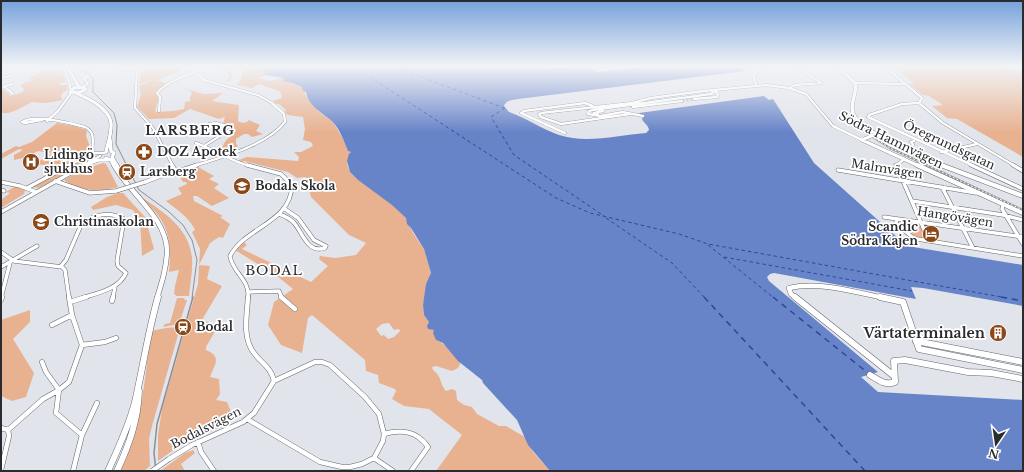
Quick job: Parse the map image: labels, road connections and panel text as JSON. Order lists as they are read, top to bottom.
{
  "streets": {
    "main road": ["Södra Hamnvägen"],
    "street": [
      "Öregrundsgatan",
      "Malmvägen",
      "Hangövägen",
      "Bodalsvägen"
    ]
  },
  "crossings": [
    ["Södra Hamnvägen", "Malmvägen"]
  ],
  "districts": ["LARSBERG", "BODAL"],
  "places": {
    "pharmacy": ["DOZ Apotek"],
    "hospital": ["Lidingö sjukhus"],
    "station": ["Larsberg", "Bodal"],
    "school or university": ["Bodals Skola", "Christinaskolan"],
    "hotel": ["Scandic Södra Kajen"],
    "building": ["Värtaterminalen"]
  },
  "north": "bottom"
}
